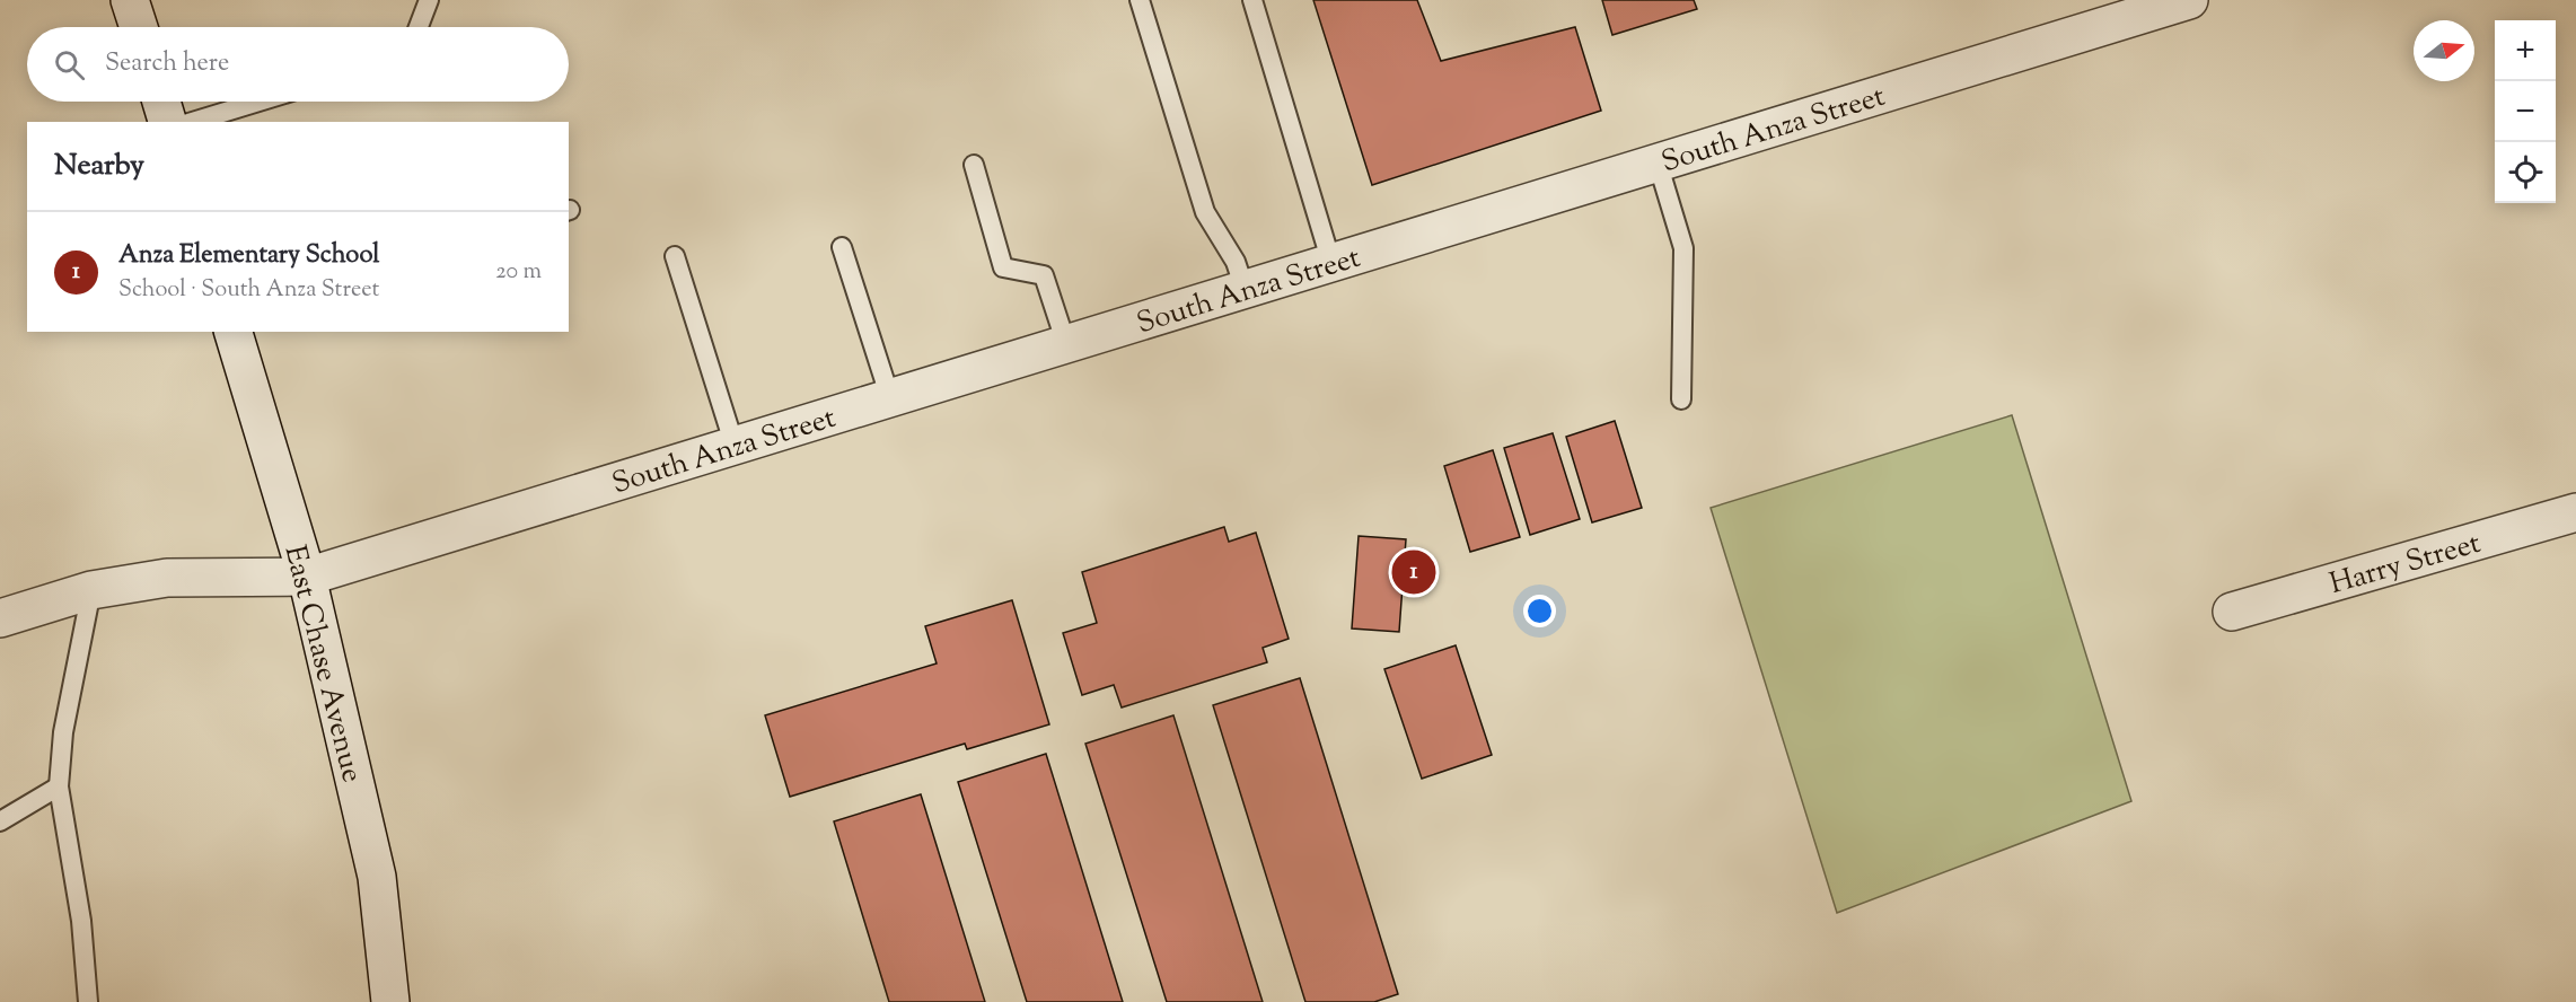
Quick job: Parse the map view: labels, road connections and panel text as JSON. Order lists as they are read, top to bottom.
{
  "streets": {
    "street": ["South Anza Street", "Harry Street", "East Chase Avenue"]
  },
  "crossings": [
    ["South Anza Street", "East Chase Avenue"]
  ],
  "north": "right",
  "page": {
    "map_buttons": ["+", "−"],
    "search": "Search here",
    "heading": "Nearby",
    "list": [
      {
        "mark": "1",
        "name": "Anza Elementary School",
        "note": "School · South Anza Street",
        "value": "20 m"
      }
    ],
    "pins": "1"
  }
}
